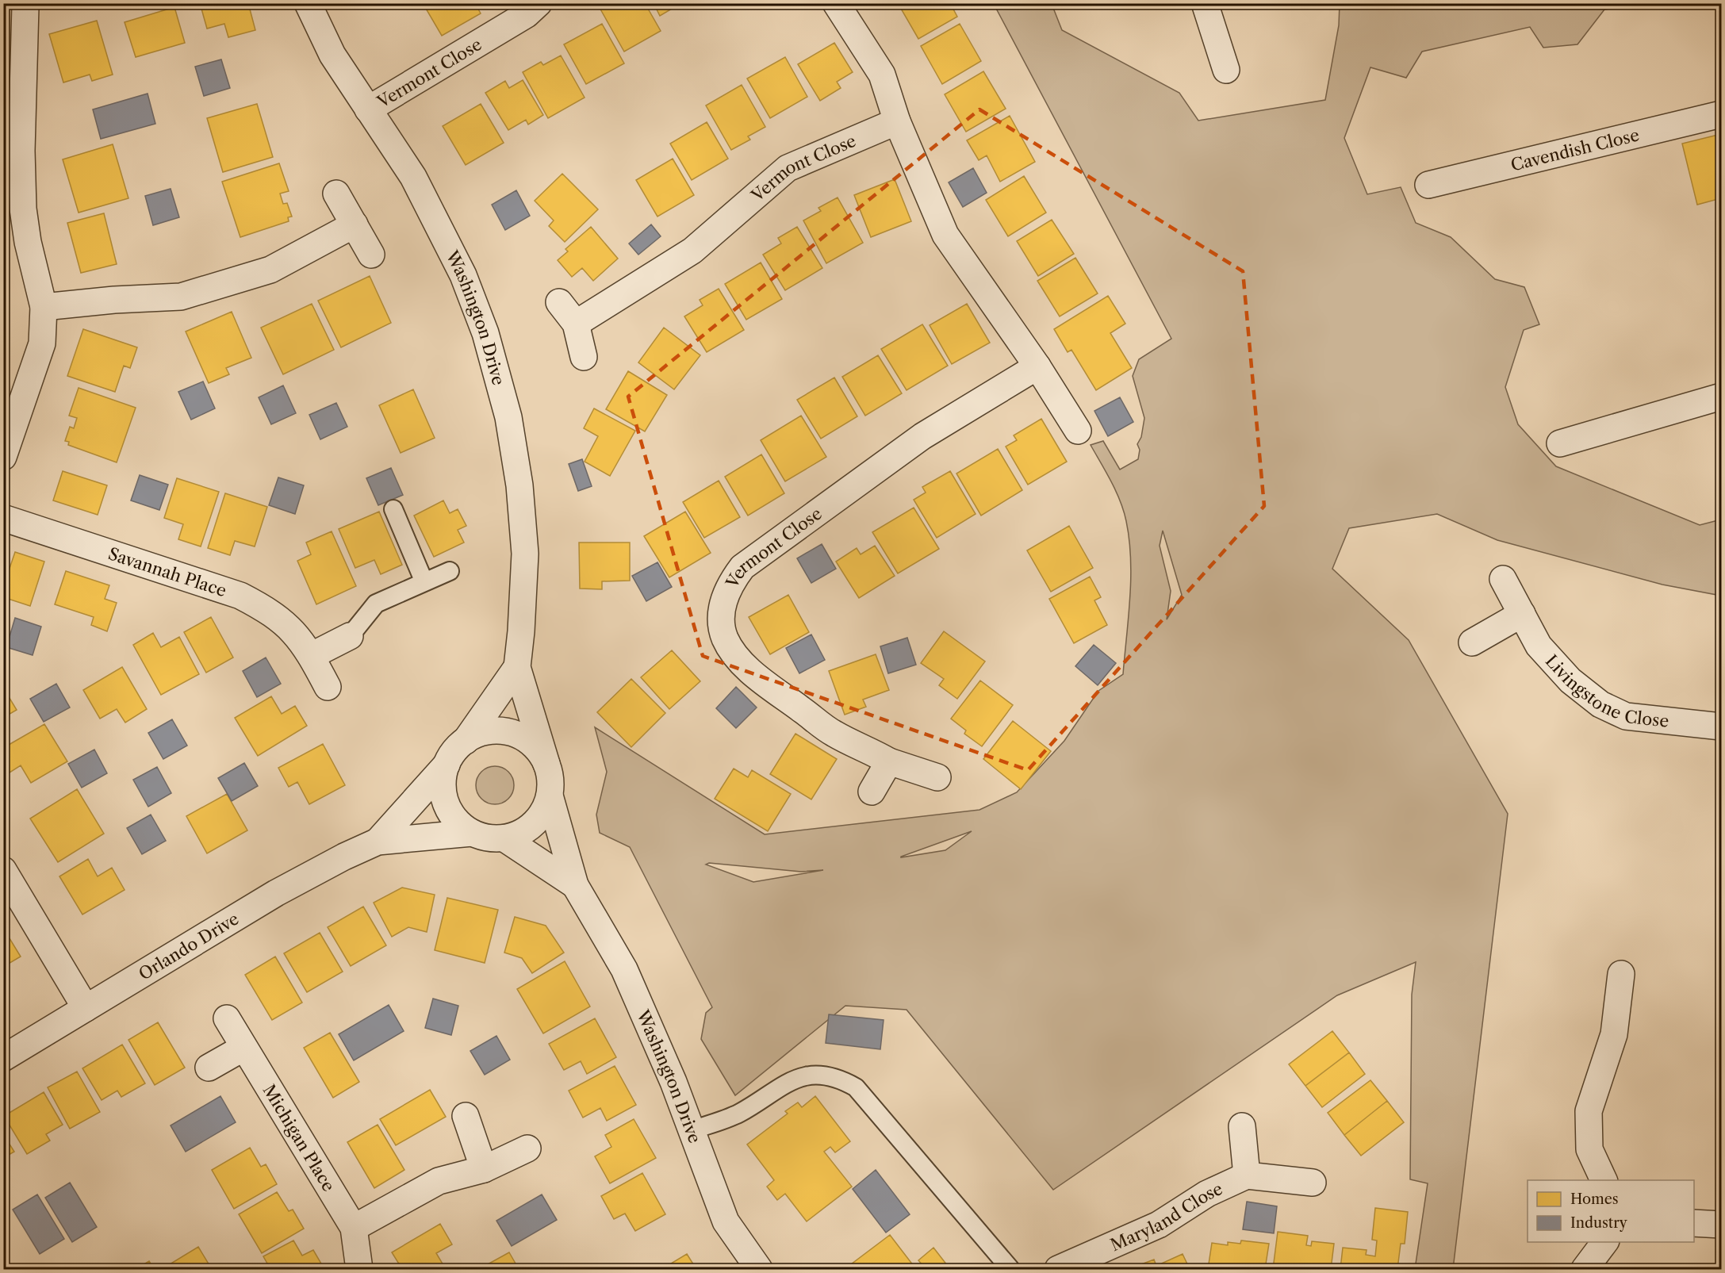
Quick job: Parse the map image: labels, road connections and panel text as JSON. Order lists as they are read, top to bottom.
{
  "streets": {
    "street": [
      "Vermont Close",
      "Cavendish Close",
      "Washington Drive",
      "Savannah Place",
      "Livingstone Close",
      "Orlando Drive",
      "Michigan Place",
      "Maryland Close"
    ]
  },
  "crossings": [
    ["Vermont Close", "Washington Drive"],
    ["Washington Drive", "Orlando Drive"]
  ],
  "legend": ["Homes", "Industry"]
}
